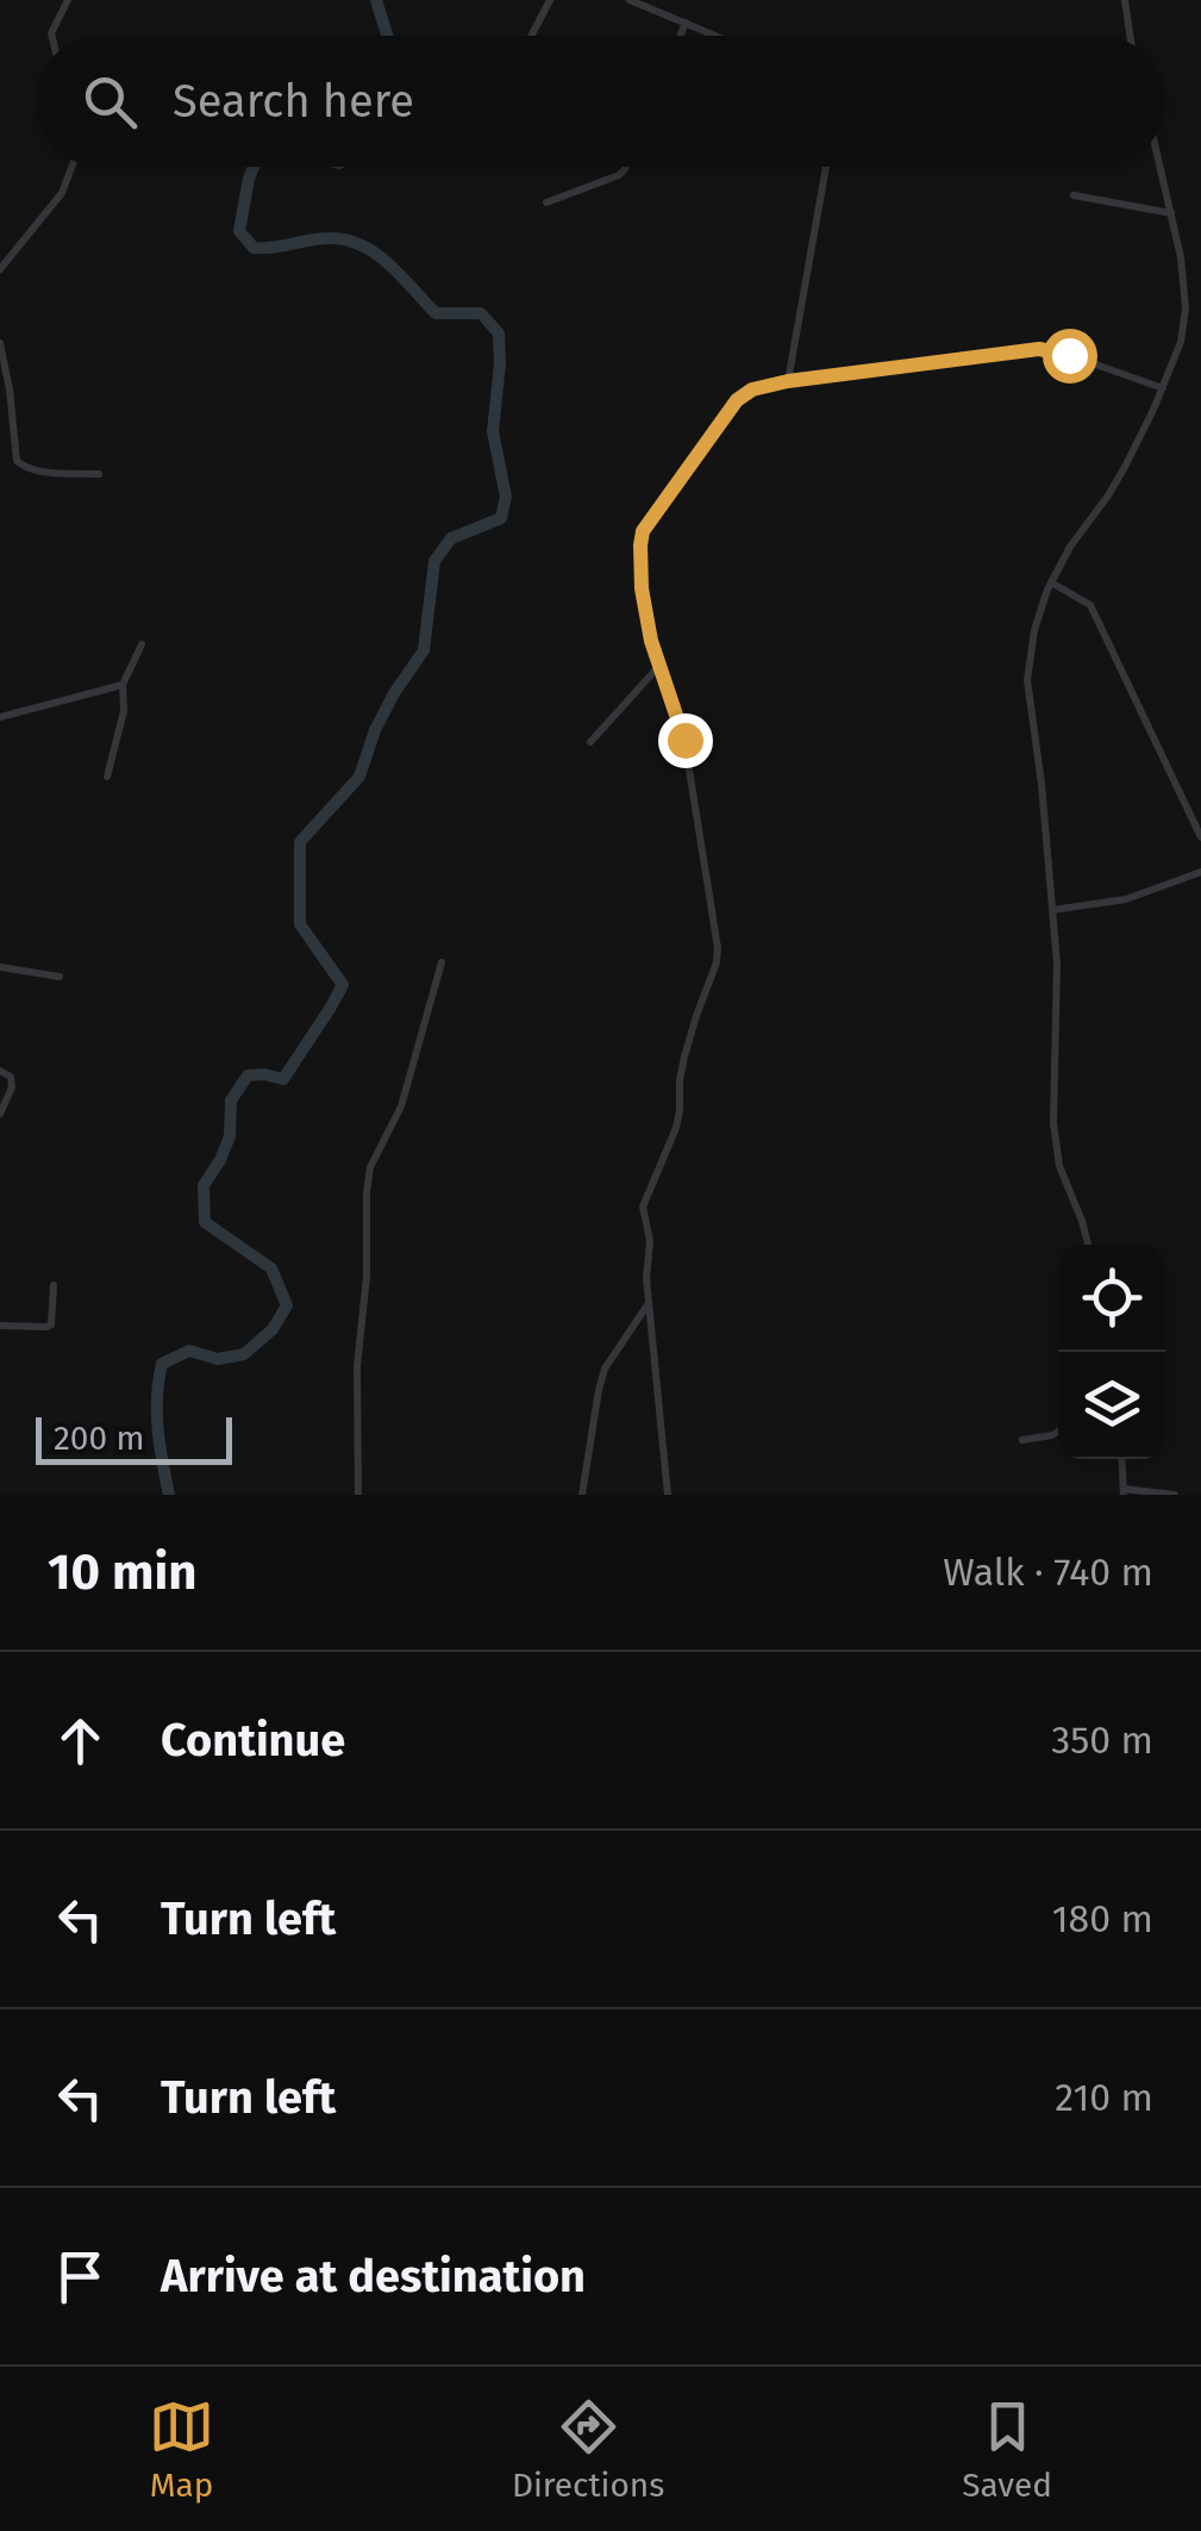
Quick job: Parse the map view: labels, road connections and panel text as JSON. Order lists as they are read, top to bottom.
{
  "scale_bar": "200 m",
  "page": {
    "search": "Search here",
    "scale": "200 m",
    "heading": ["10 min", "Walk · 740 m"],
    "list": [
      ["Continue", "350 m"],
      ["Turn left", "180 m"],
      ["Turn left", "210 m"],
      "Arrive at destination"
    ],
    "nav": ["Map", "Directions", "Saved"]
  }
}
